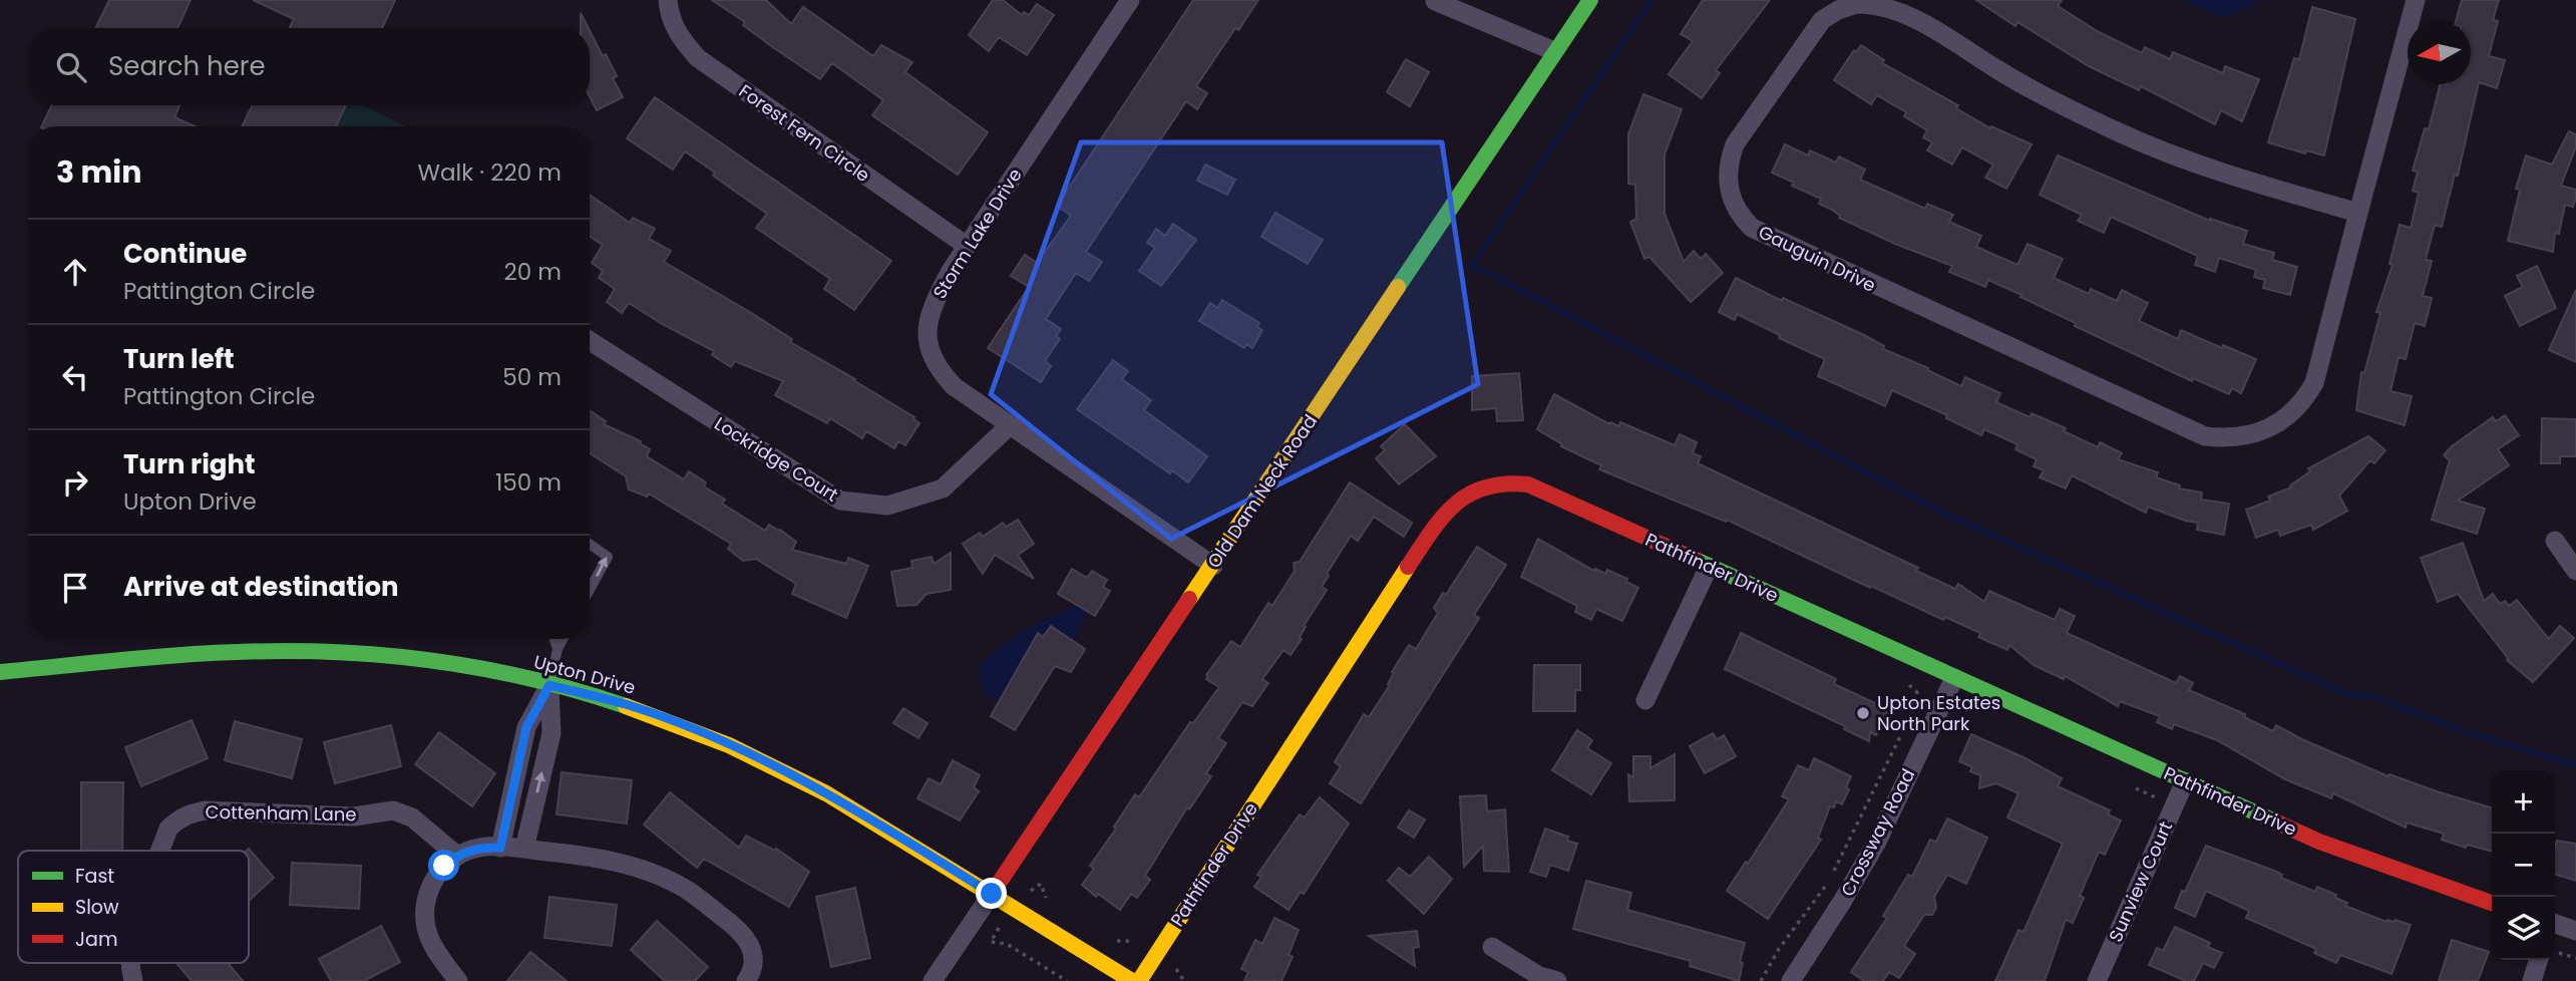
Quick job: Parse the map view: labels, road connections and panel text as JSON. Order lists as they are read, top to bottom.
{
  "streets": {
    "street": [
      "Forest Fern Circle",
      "Storm Lake Drive",
      "Gauguin Drive",
      "Lockridge Court",
      "Old Dam Neck Road",
      "Pathfinder Drive",
      "Upton Drive",
      "Cottenham Lane",
      "Crossway Road",
      "Sunview Court"
    ]
  },
  "crossings": [
    ["Forest Fern Circle", "Storm Lake Drive"],
    ["Storm Lake Drive", "Lockridge Court"],
    ["Storm Lake Drive", "Old Dam Neck Road"],
    ["Old Dam Neck Road", "Upton Drive"],
    ["Pathfinder Drive", "Crossway Road"],
    ["Pathfinder Drive", "Sunview Court"]
  ],
  "places": ["Upton Estates North Park"],
  "legend": ["Fast", "Slow", "Jam"],
  "north": "left",
  "page": {
    "search": "Search here",
    "heading": ["3 min", "Walk · 220 m"],
    "list": [
      ["Continue", "Pattington Circle", "20 m"],
      ["Turn left", "Pattington Circle", "50 m"],
      ["Turn right", "Upton Drive", "150 m"],
      "Arrive at destination"
    ],
    "map_buttons": ["+", "−"]
  }
}
